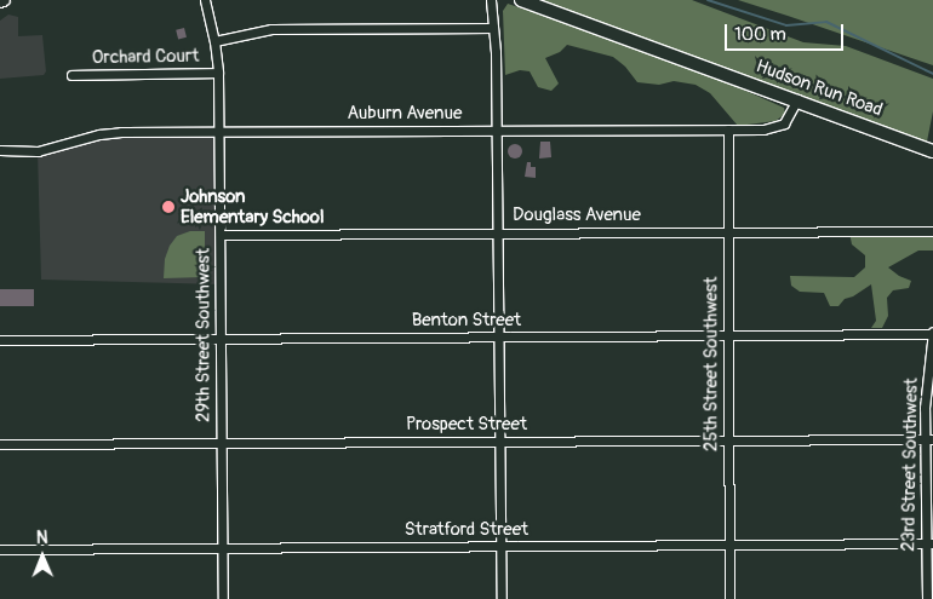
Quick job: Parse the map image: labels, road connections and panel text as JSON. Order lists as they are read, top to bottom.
{
  "streets": {
    "main road": ["Hudson Run Road"],
    "street": [
      "Orchard Court",
      "Auburn Avenue",
      "Douglass Avenue",
      "Benton Street",
      "29th Street Southwest",
      "25th Street Southwest",
      "Prospect Street",
      "23rd Street Southwest",
      "Stratford Street"
    ]
  },
  "crossings": [
    ["Orchard Court", "29th Street Southwest"],
    ["Hudson Run Road", "Auburn Avenue"],
    ["Auburn Avenue", "29th Street Southwest"],
    ["Auburn Avenue", "25th Street Southwest"],
    ["Douglass Avenue", "29th Street Southwest"],
    ["Douglass Avenue", "25th Street Southwest"],
    ["Benton Street", "29th Street Southwest"],
    ["Benton Street", "25th Street Southwest"],
    ["Benton Street", "23rd Street Southwest"],
    ["29th Street Southwest", "Prospect Street"],
    ["29th Street Southwest", "Stratford Street"],
    ["25th Street Southwest", "Prospect Street"],
    ["25th Street Southwest", "Stratford Street"],
    ["Prospect Street", "23rd Street Southwest"],
    ["23rd Street Southwest", "Stratford Street"]
  ],
  "places": ["Johnson Elementary School"],
  "scale_bar": "100 m",
  "north": "top"
}
